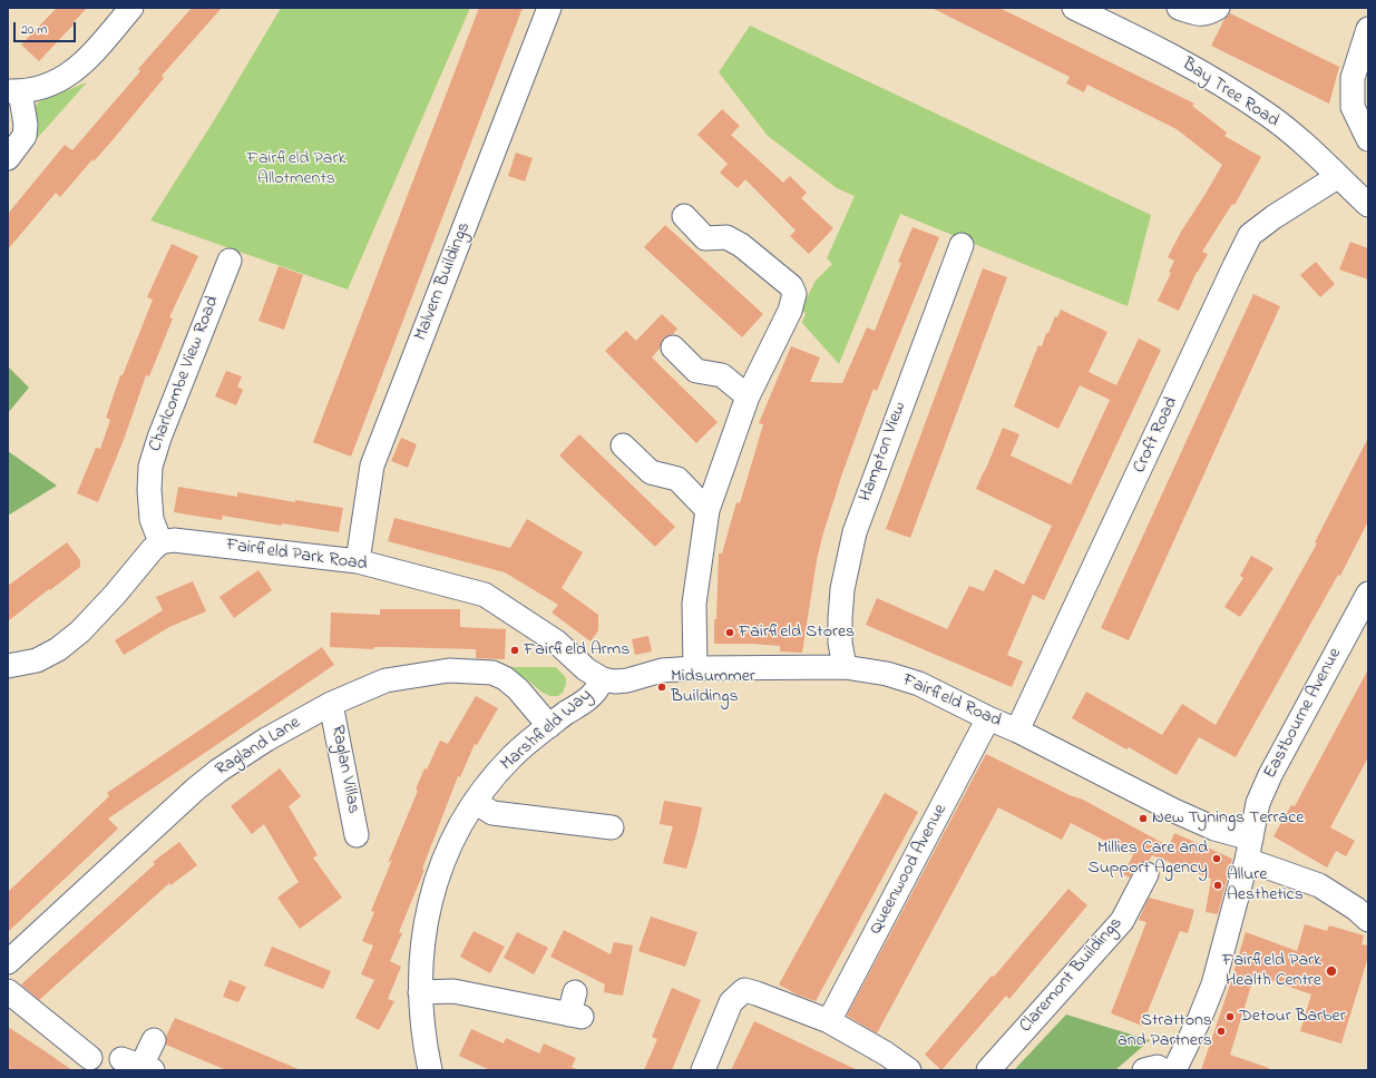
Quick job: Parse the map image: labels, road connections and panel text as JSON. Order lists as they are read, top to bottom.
{
  "streets": {
    "street": [
      "Bay Tree Road",
      "Malvern Buildings",
      "Charlcombe View Road",
      "Croft Road",
      "Hampton View",
      "Fairfield Park Road",
      "Fairfield Road",
      "Eastbourne Avenue",
      "Marshfield Way",
      "Ragland Lane",
      "Raglan Villas",
      "Queenwood Avenue",
      "Claremont Buildings"
    ]
  },
  "crossings": [
    ["Bay Tree Road", "Croft Road"],
    ["Malvern Buildings", "Fairfield Park Road"],
    ["Charlcombe View Road", "Fairfield Park Road"],
    ["Croft Road", "Fairfield Road"],
    ["Hampton View", "Fairfield Road"],
    ["Fairfield Park Road", "Fairfield Road"],
    ["Fairfield Park Road", "Marshfield Way"],
    ["Fairfield Road", "Eastbourne Avenue"],
    ["Fairfield Road", "Marshfield Way"],
    ["Fairfield Road", "Queenwood Avenue"],
    ["Marshfield Way", "Ragland Lane"],
    ["Ragland Lane", "Raglan Villas"]
  ],
  "parks": ["Fairfield Park Allotments"],
  "places": [
    "Fairfield Stores",
    "Fairfield Arms",
    "Midsummer Buildings",
    "New Tynings Terrace",
    "Millies Care and Support Agency",
    "Allure Aesthetics",
    "Fairfield Park Health Centre",
    "Detour Barber",
    "Strattons and Partners"
  ],
  "scale_bar": "20 m"
}
